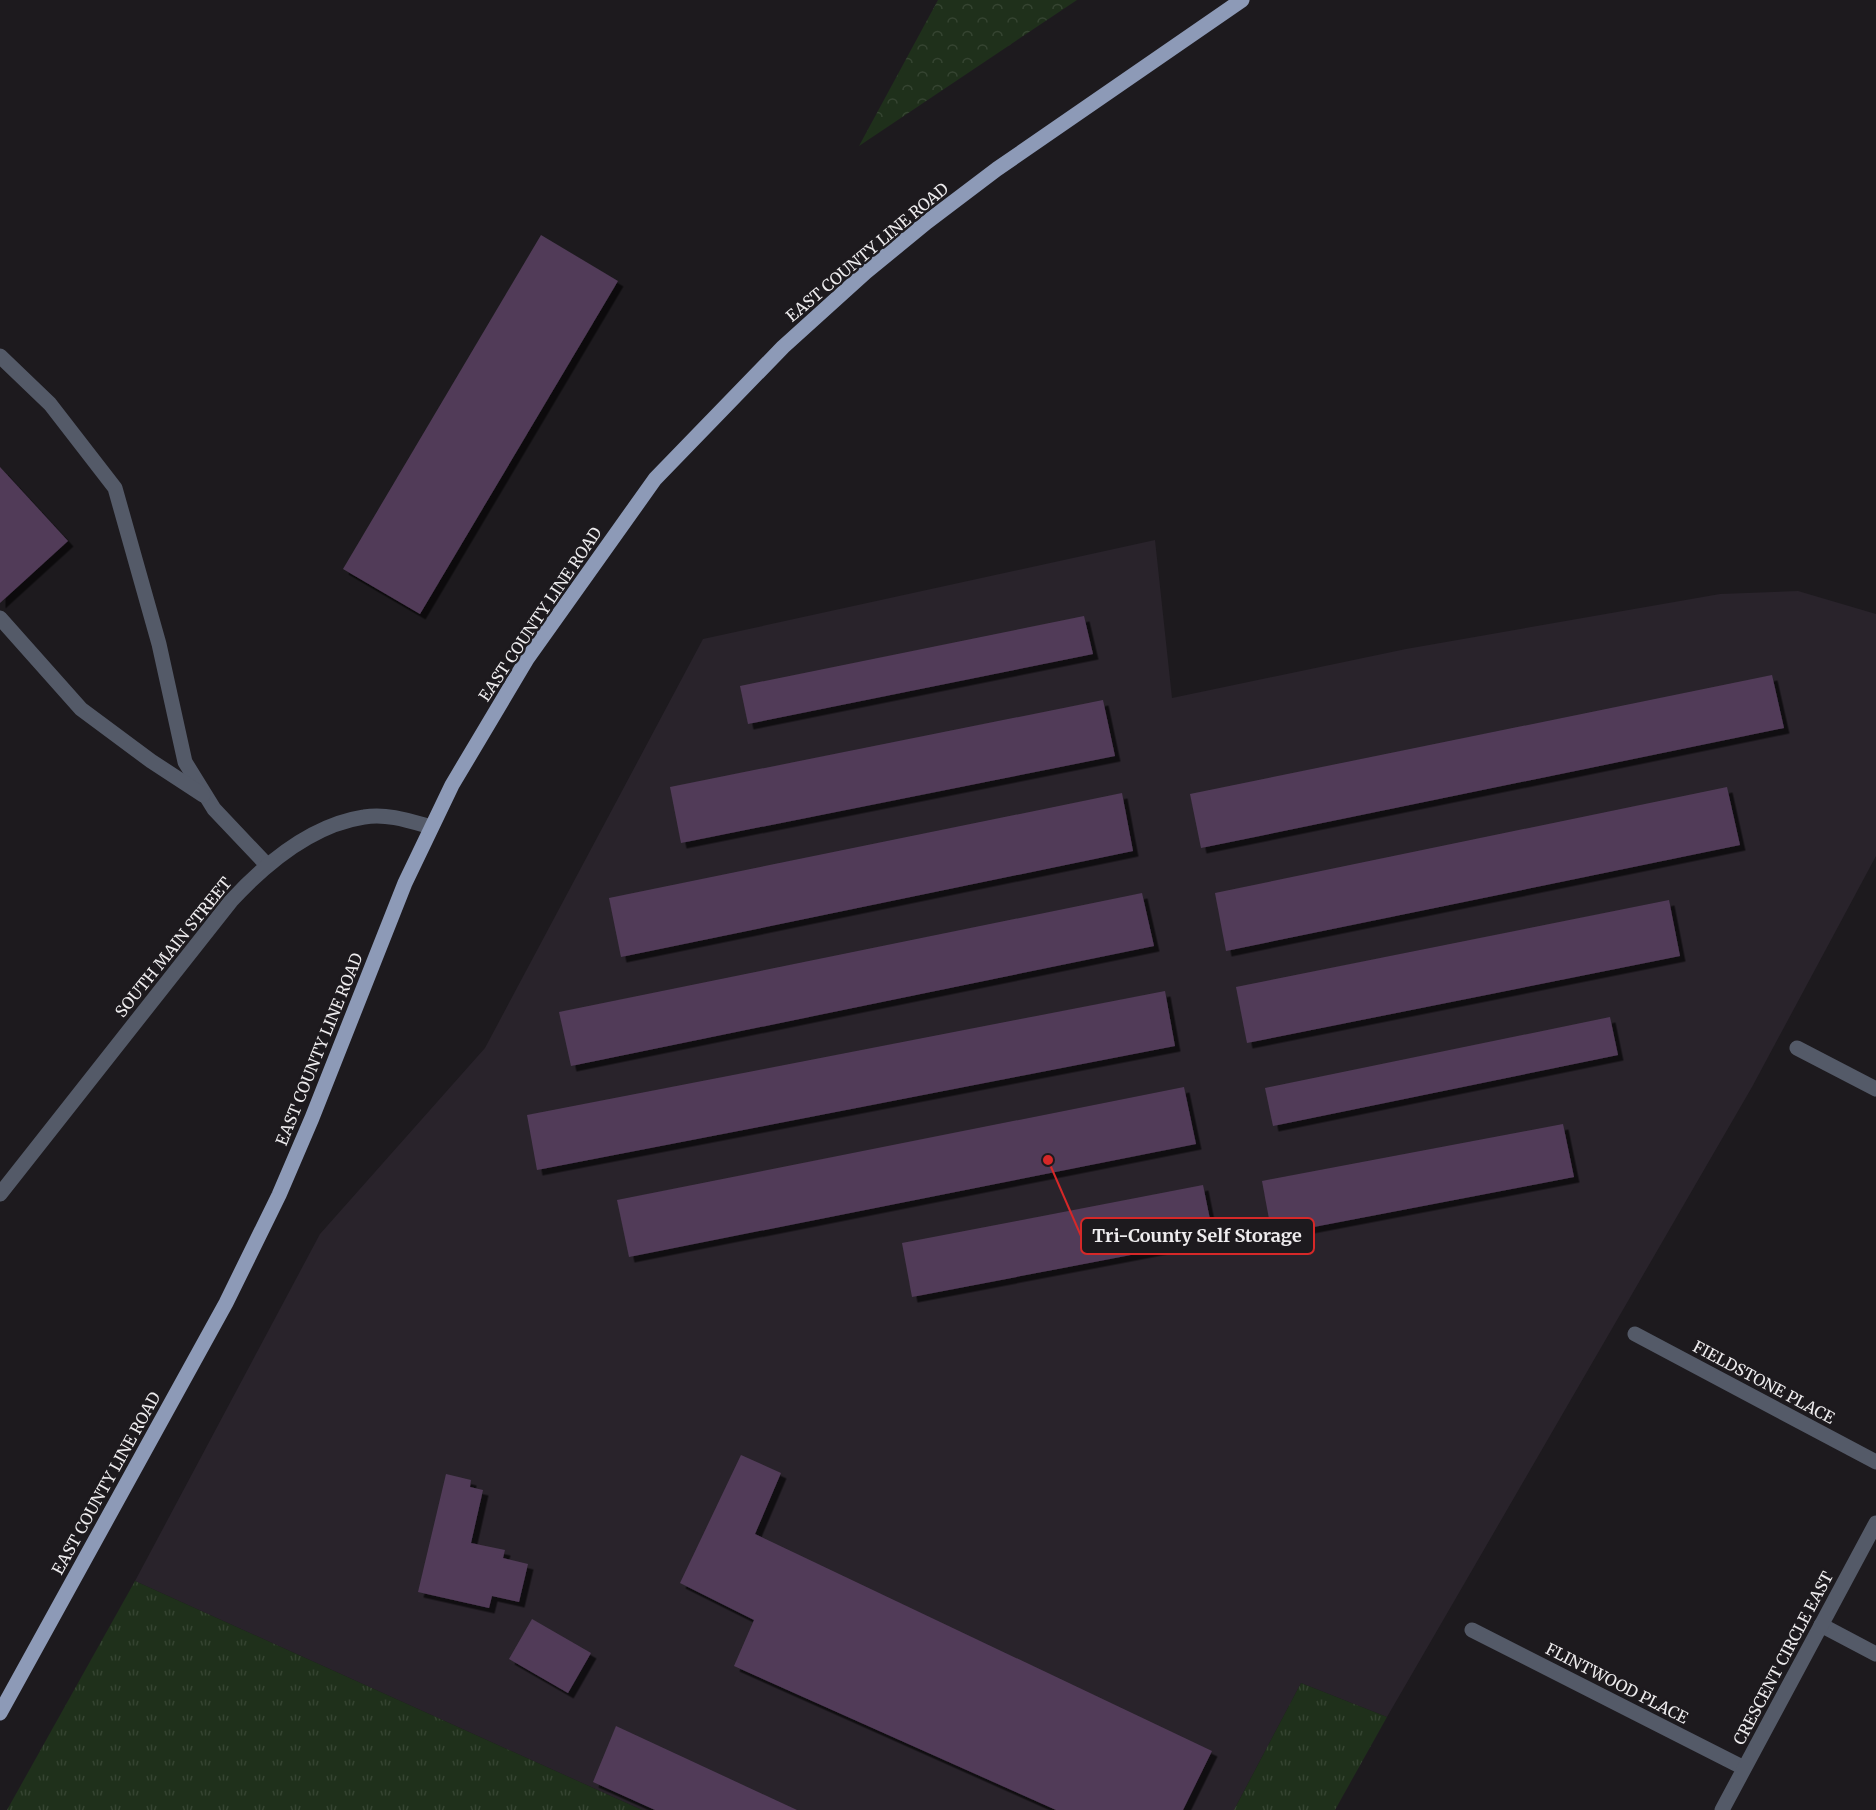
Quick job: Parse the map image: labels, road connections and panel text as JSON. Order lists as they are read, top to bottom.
{
  "streets": {
    "main road": ["EAST COUNTY LINE ROAD"],
    "street": [
      "SOUTH MAIN STREET",
      "FIELDSTONE PLACE",
      "CRESCENT CIRCLE EAST",
      "FLINTWOOD PLACE"
    ]
  },
  "crossings": [
    ["EAST COUNTY LINE ROAD", "SOUTH MAIN STREET"],
    ["CRESCENT CIRCLE EAST", "FLINTWOOD PLACE"]
  ],
  "places": ["Tri-County Self Storage"]
}
